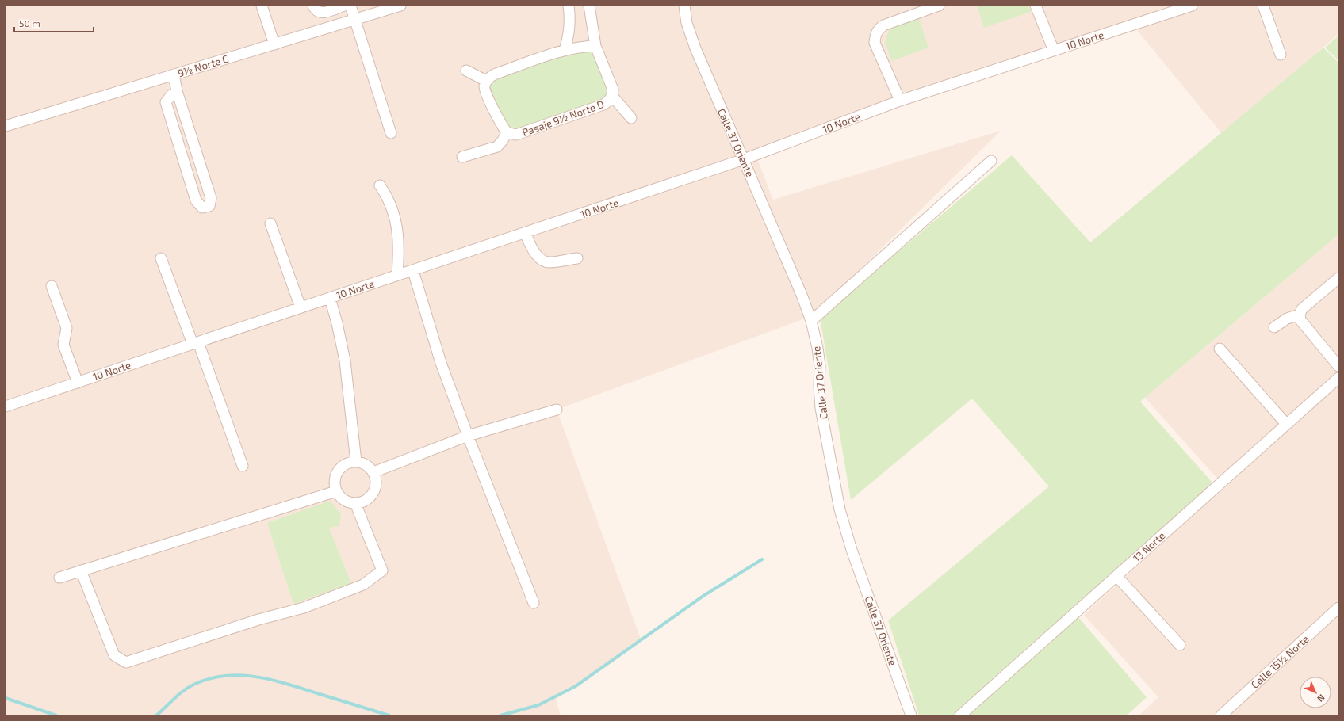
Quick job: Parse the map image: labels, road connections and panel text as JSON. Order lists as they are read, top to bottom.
{
  "streets": {
    "street": [
      "10 Norte",
      "9½ Norte C",
      "Pasaje 9½ Norte D",
      "Calle 37 Oriente",
      "13 Norte",
      "Calle 15½ Norte"
    ]
  },
  "crossings": [
    ["10 Norte", "Calle 37 Oriente"]
  ],
  "scale_bar": "50 m",
  "north": "bottom right"
}
